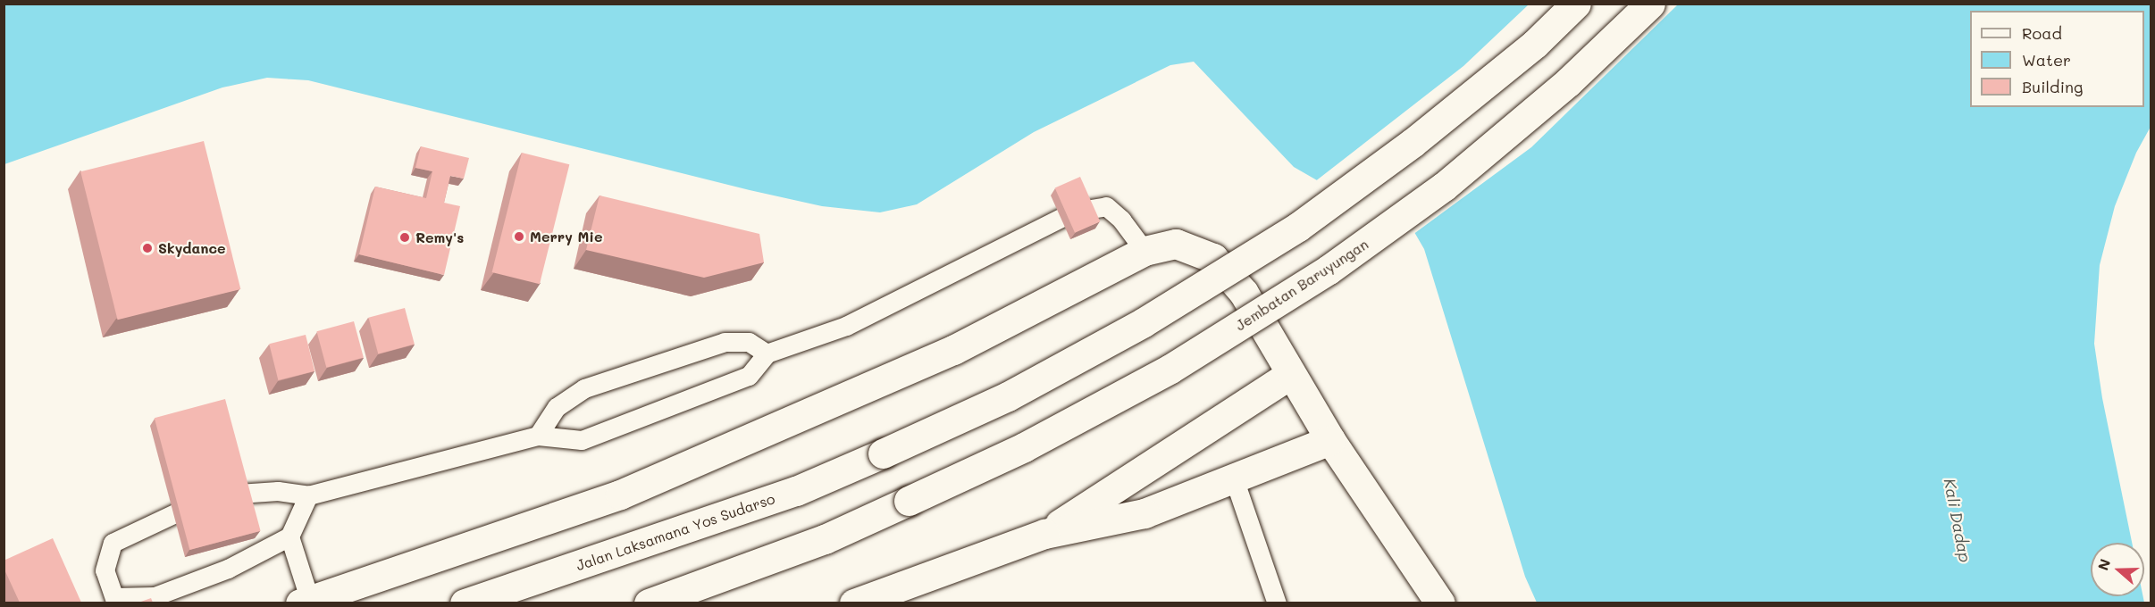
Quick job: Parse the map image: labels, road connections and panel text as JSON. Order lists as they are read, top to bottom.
{
  "streets": {
    "main road": ["Jembatan Baruyungan", "Jalan Laksamana Yos Sudarso"]
  },
  "water": ["Kali Dadap"],
  "places": ["Merry Mie", "Remy's", "Skydance"],
  "legend": ["Road", "Water", "Building"],
  "north": "left"
}
